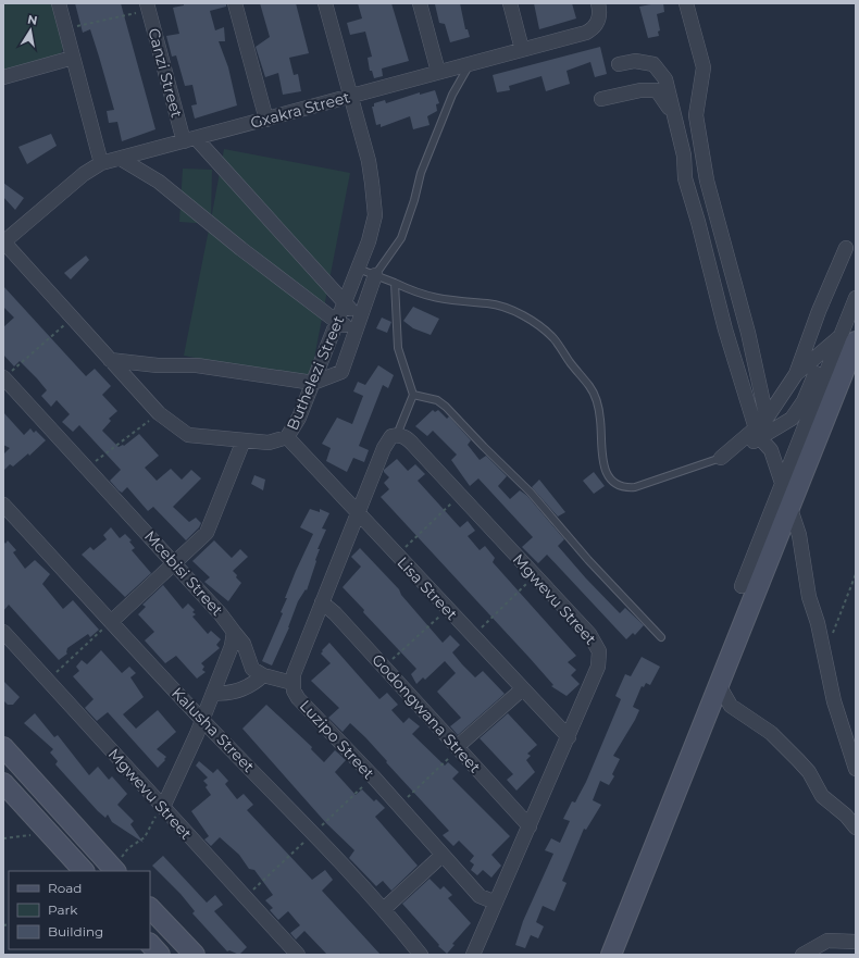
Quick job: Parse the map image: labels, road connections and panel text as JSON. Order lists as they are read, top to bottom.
{
  "streets": {
    "street": [
      "Canzi Street",
      "Gxakra Street",
      "Buthelezi Street",
      "Mcebisi Street",
      "Lisa Street",
      "Mgwevu Street",
      "Godongwana Street",
      "Kalusha Street",
      "Luzipo Street"
    ]
  },
  "crossings": [
    ["Canzi Street", "Gxakra Street"],
    ["Gxakra Street", "Buthelezi Street"],
    ["Buthelezi Street", "Lisa Street"],
    ["Lisa Street", "Mgwevu Street"],
    ["Lisa Street", "Luzipo Street"],
    ["Mgwevu Street", "Godongwana Street"],
    ["Mgwevu Street", "Luzipo Street"],
    ["Godongwana Street", "Luzipo Street"]
  ],
  "legend": ["Road", "Park", "Building"],
  "north": "top"
}
